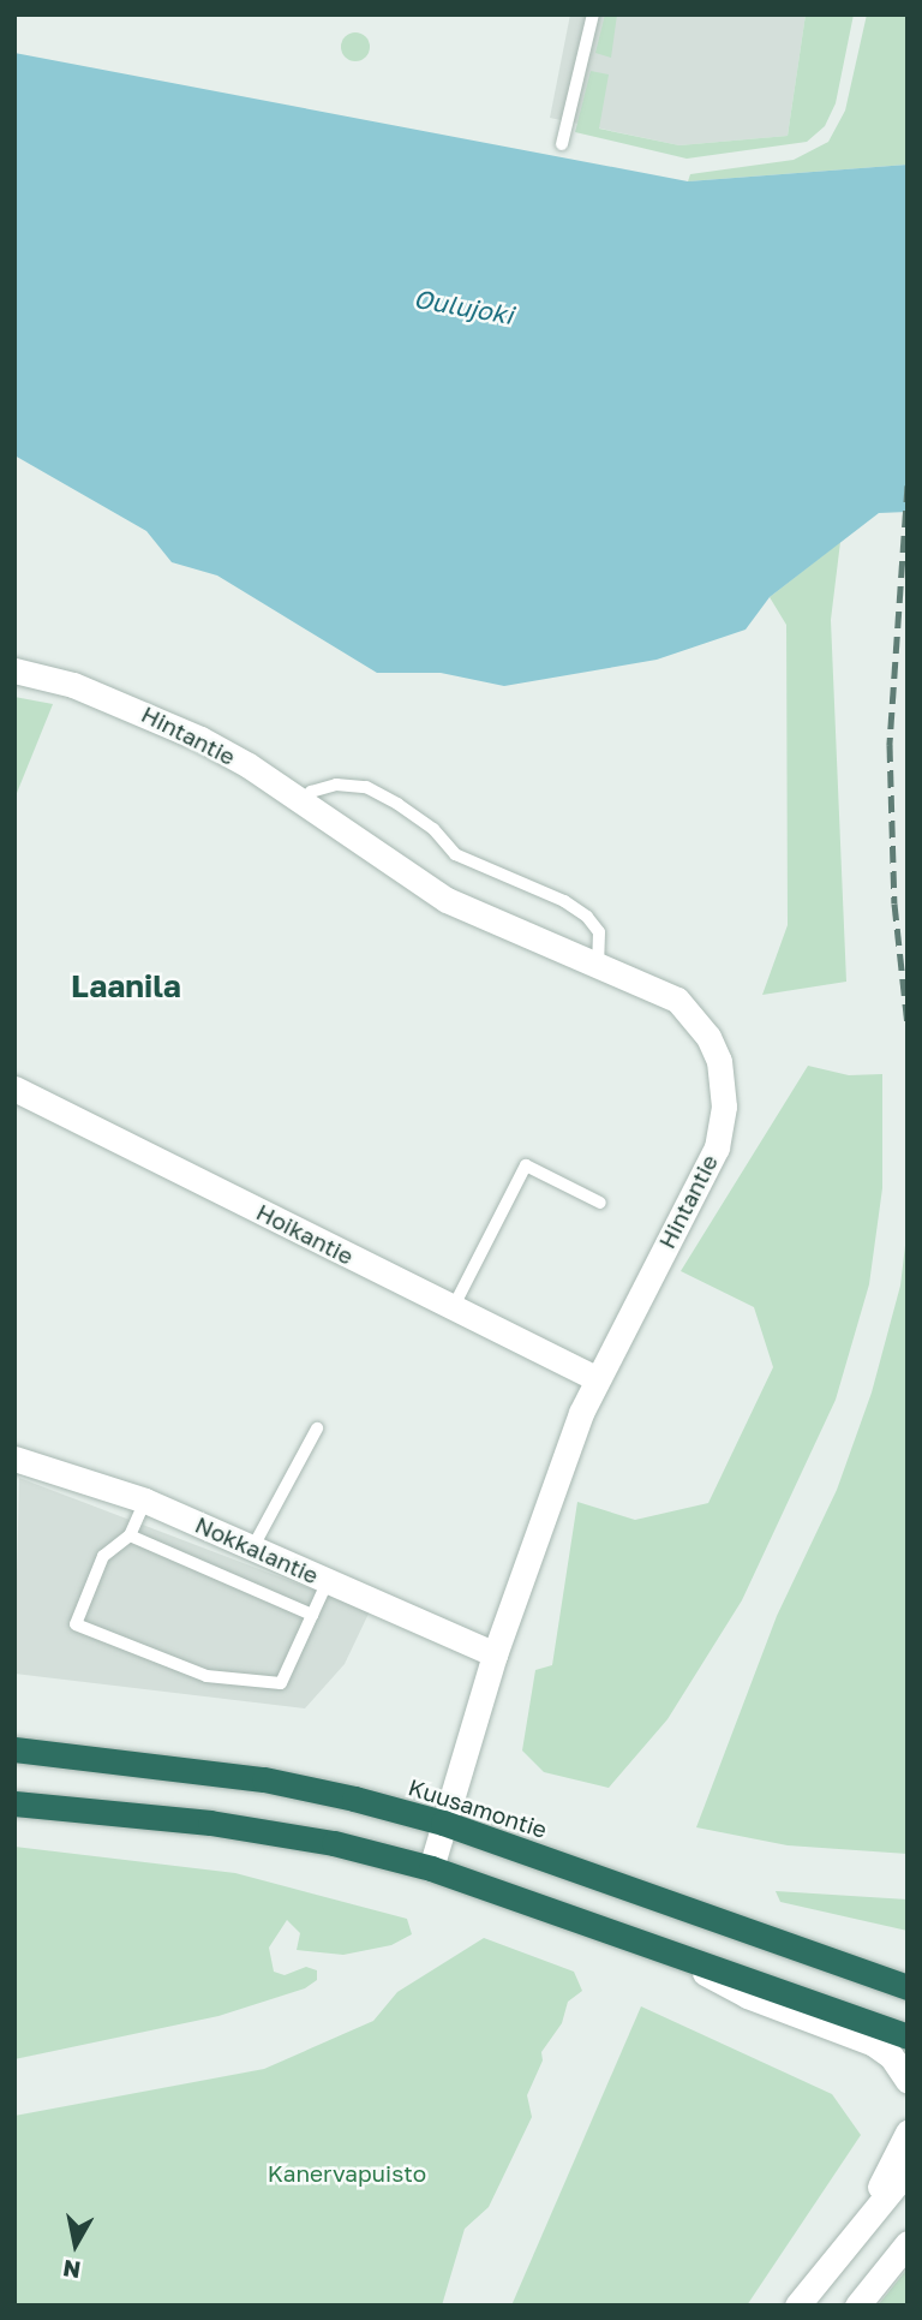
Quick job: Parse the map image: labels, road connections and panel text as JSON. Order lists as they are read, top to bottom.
{
  "streets": {
    "highway": ["Kuusamontie"],
    "street": ["Hintantie", "Hoikantie", "Nokkalantie"]
  },
  "crossings": [
    ["Hintantie", "Hoikantie"],
    ["Hintantie", "Nokkalantie"],
    ["Hintantie", "Kuusamontie"]
  ],
  "districts": ["Laanila"],
  "water": ["Oulujoki"],
  "parks": ["Kanervapuisto"],
  "north": "bottom"
}
